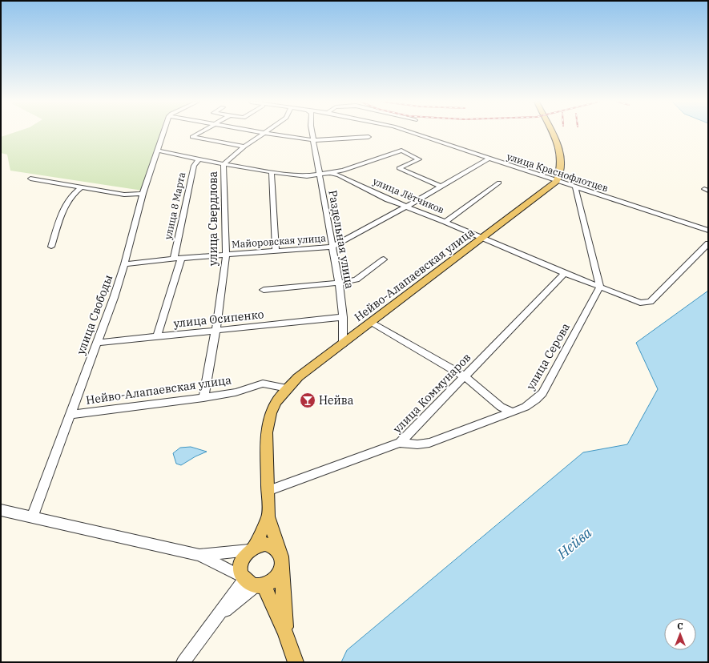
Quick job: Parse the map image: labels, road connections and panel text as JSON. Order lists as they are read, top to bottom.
{
  "streets": {
    "main road": ["Нейво-Алапаевская улица"],
    "street": [
      "улица Краснофлотцев",
      "улица Лётчиков",
      "улица 8 Марта",
      "улица Свердлова",
      "Раздельная улица",
      "Майоровская улица",
      "улица Свободы",
      "улица Осипенко",
      "улица Серова",
      "улица Коммунаров"
    ]
  },
  "crossings": [
    ["улица Краснофлотцев", "Майоровская улица"],
    ["улица Краснофлотцев", "Нейво-Алапаевская улица"],
    ["улица Лётчиков", "улица 8 Марта"],
    ["улица Лётчиков", "улица Свердлова"],
    ["улица Лётчиков", "Раздельная улица"],
    ["улица Лётчиков", "Майоровская улица"],
    ["улица Лётчиков", "Нейво-Алапаевская улица"],
    ["улица Лётчиков", "улица Свободы"],
    ["улица Лётчиков", "улица Серова"],
    ["улица Лётчиков", "улица Коммунаров"],
    ["улица 8 Марта", "Майоровская улица"],
    ["улица 8 Марта", "улица Осипенко"],
    ["улица Свердлова", "Майоровская улица"],
    ["улица Свердлова", "Нейво-Алапаевская улица"],
    ["улица Свердлова", "улица Осипенко"],
    ["Раздельная улица", "Майоровская улица"],
    ["Раздельная улица", "Нейво-Алапаевская улица"],
    ["Раздельная улица", "улица Осипенко"],
    ["Майоровская улица", "улица Свободы"],
    ["Нейво-Алапаевская улица", "улица Свободы"],
    ["Нейво-Алапаевская улица", "улица Коммунаров"],
    ["улица Свободы", "улица Осипенко"],
    ["улица Серова", "улица Коммунаров"]
  ],
  "water": ["Нейва"],
  "places": {
    "bar": ["Нейва"]
  },
  "north": "top"
}
